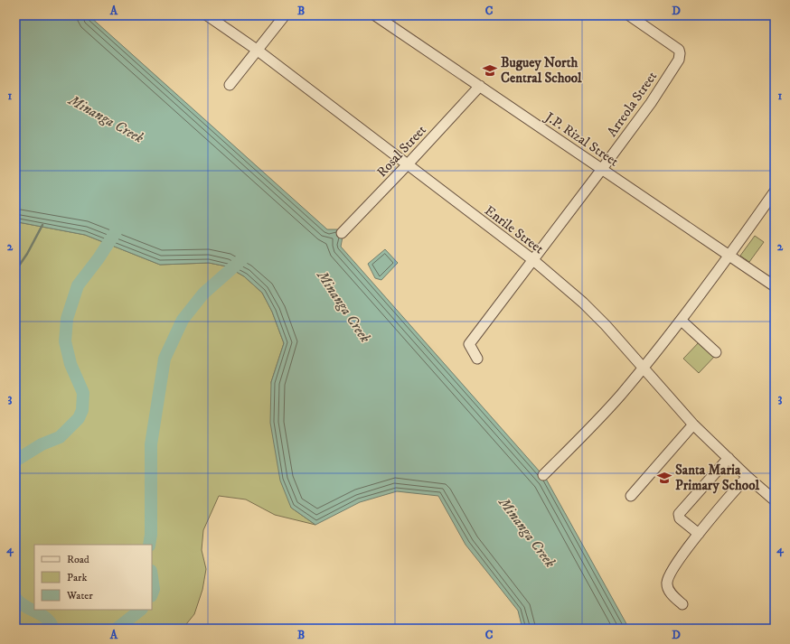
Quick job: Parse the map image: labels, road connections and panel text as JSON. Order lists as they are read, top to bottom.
{
  "streets": {
    "street": [
      "Arreola Street",
      "J.P. Rizal Street",
      "Rosal Street",
      "Enrile Street"
    ]
  },
  "crossings": [
    ["Arreola Street", "J.P. Rizal Street"],
    ["Arreola Street", "Enrile Street"],
    ["J.P. Rizal Street", "Rosal Street"],
    ["Rosal Street", "Enrile Street"]
  ],
  "water": ["Minanga Creek"],
  "places": {
    "school or university": ["Buguey North Central School", "Santa Maria Primary School"]
  },
  "legend": ["Road", "Park", "Water"],
  "grid": {
    "columns": [
      "A",
      "B",
      "C",
      "D"
    ],
    "rows": [
      "1",
      "2",
      "3",
      "4"
    ]
  }
}
